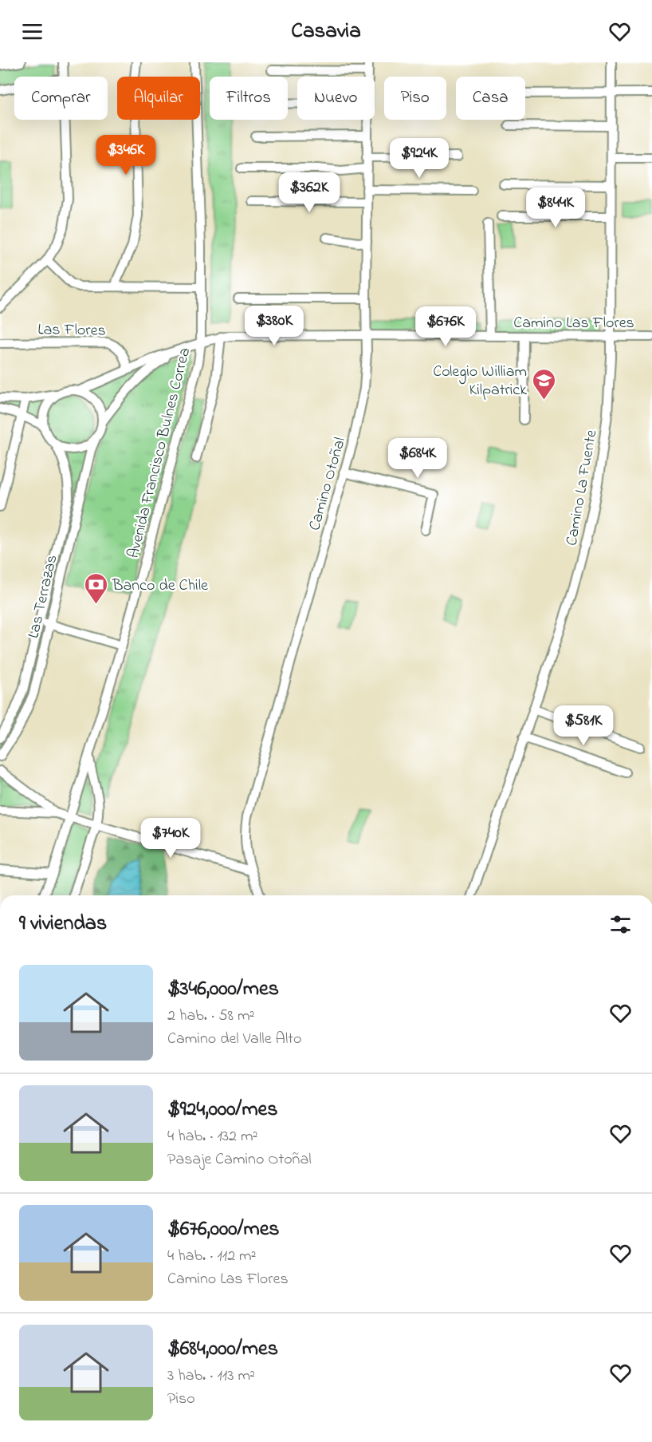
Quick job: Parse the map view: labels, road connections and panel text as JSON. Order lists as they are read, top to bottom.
{
  "streets": {
    "street": [
      "Camino Las Flores",
      "Las Flores",
      "Avenida Francisco Bulnes Correa",
      "Camino Otoñal",
      "Camino La Fuente",
      "Las Terrazas"
    ]
  },
  "crossings": [
    ["Camino Las Flores", "Las Flores"],
    ["Camino Las Flores", "Avenida Francisco Bulnes Correa"],
    ["Camino Las Flores", "Camino Otoñal"],
    ["Camino Las Flores", "Camino La Fuente"],
    ["Camino Las Flores", "Las Terrazas"]
  ],
  "places": {
    "school or university": ["Colegio William Kilpatrick"],
    "bank": ["Banco de Chile"]
  },
  "page": {
    "header": "Casavia",
    "chip": [
      "Comprar",
      "Alquilar",
      "Filtros",
      "Nuevo",
      "Piso",
      "Casa"
    ],
    "price": [
      "$346K",
      "$924K",
      "$362K",
      "$844K",
      "$380K",
      "$676K",
      "$684K",
      "$581K",
      "$740K"
    ],
    "heading": "9 viviendas",
    "list": [
      {
        "name": "$346,000/mes",
        "note": "2 hab. · 58 m² · Camino del Valle Alto"
      },
      {
        "name": "$924,000/mes",
        "note": "4 hab. · 132 m² · Pasaje Camino Otoñal"
      },
      {
        "name": "$676,000/mes",
        "note": "4 hab. · 112 m² · Camino Las Flores"
      },
      {
        "name": "$684,000/mes",
        "note": "3 hab. · 113 m² · Piso"
      }
    ]
  }
}
